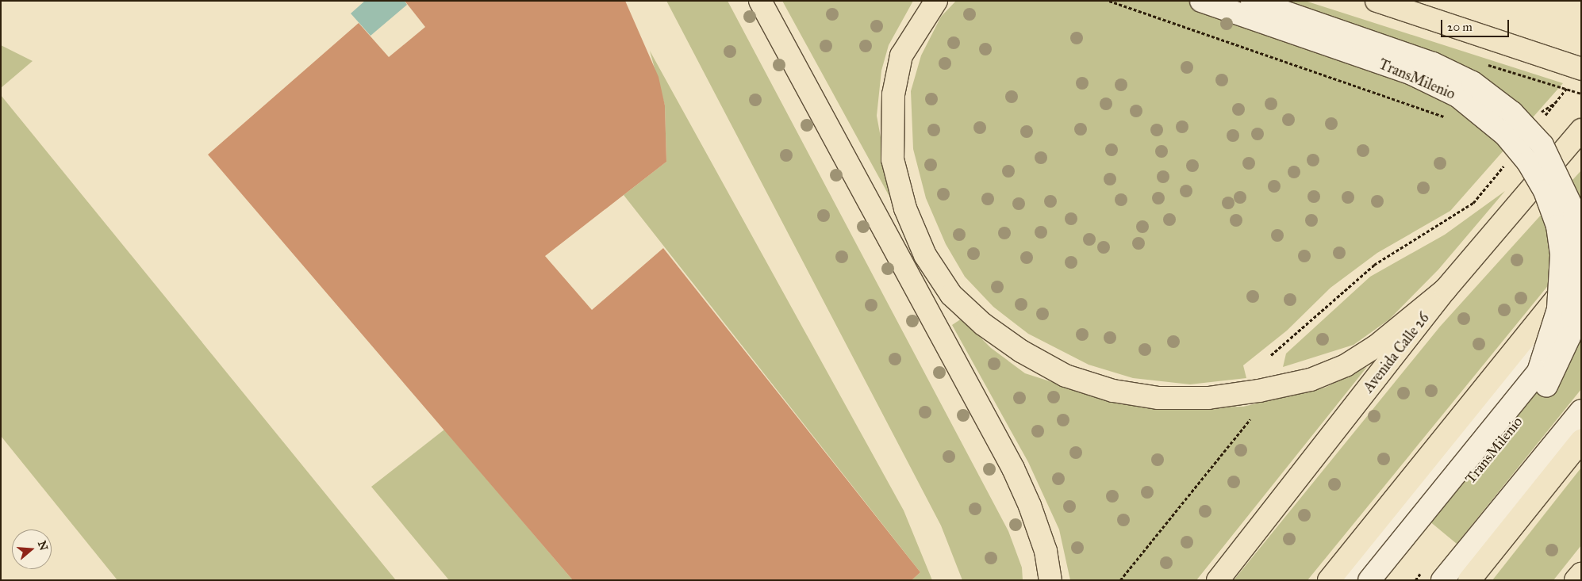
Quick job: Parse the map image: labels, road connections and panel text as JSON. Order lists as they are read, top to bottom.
{
  "streets": {
    "main road": ["Avenida Calle 26"],
    "lane": ["TransMilenio"]
  },
  "scale_bar": "20 m",
  "north": "right"
}
